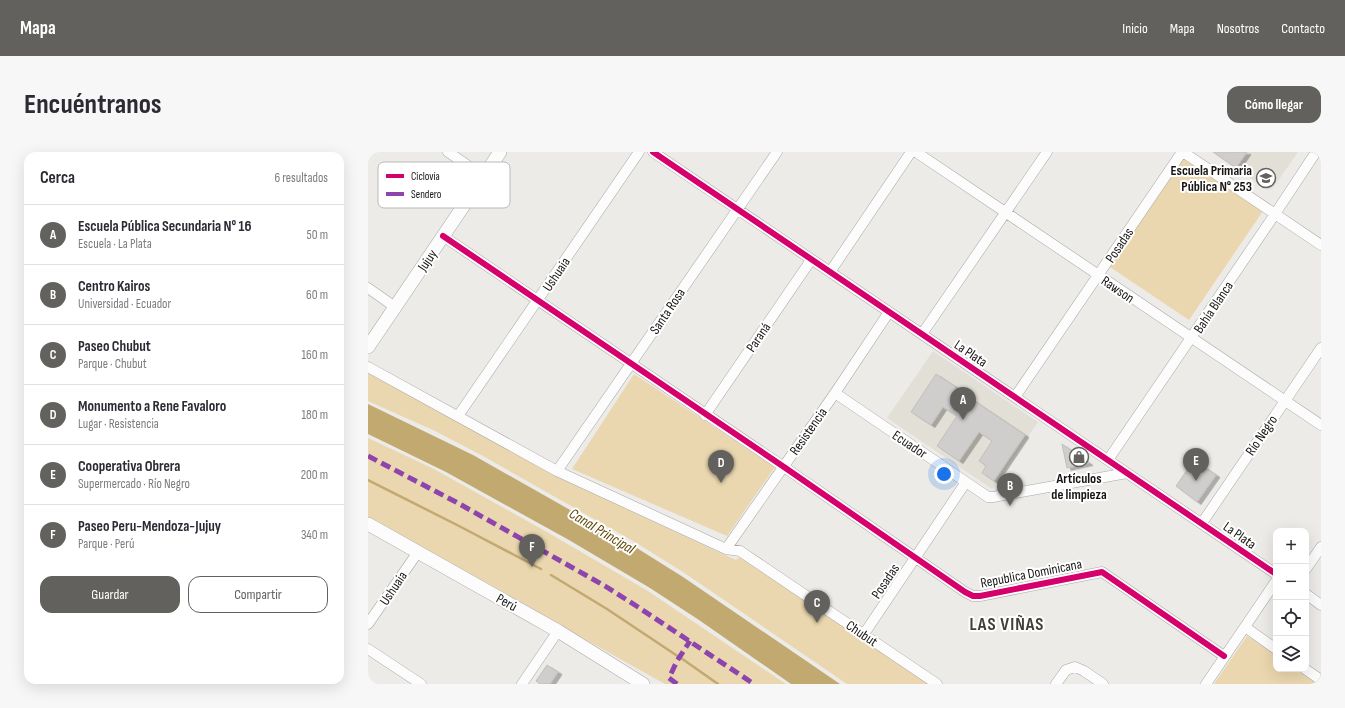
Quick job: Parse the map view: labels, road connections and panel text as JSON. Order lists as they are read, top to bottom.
{
  "streets": {
    "main road": ["Jujuy", "Perú"],
    "street": [
      "Posadas",
      "Ushuaia",
      "Rawson",
      "Bahía Blanca",
      "Santa Rosa",
      "Paraná",
      "La Plata",
      "Resistencia",
      "Río Negro",
      "Ecuador",
      "Republica Dominicana",
      "Chubut"
    ]
  },
  "crossings": [
    ["Posadas", "Rawson"],
    ["Posadas", "La Plata"],
    ["Posadas", "Ecuador"],
    ["Posadas", "Republica Dominicana"],
    ["Posadas", "Chubut"],
    ["Jujuy", "Republica Dominicana"],
    ["Ushuaia", "Republica Dominicana"],
    ["Ushuaia", "Perú"],
    ["Ushuaia", "Chubut"],
    ["Rawson", "Bahía Blanca"],
    ["Rawson", "Río Negro"],
    ["Bahía Blanca", "La Plata"],
    ["Santa Rosa", "La Plata"],
    ["Santa Rosa", "Republica Dominicana"],
    ["Santa Rosa", "Chubut"],
    ["Paraná", "La Plata"],
    ["Paraná", "Republica Dominicana"],
    ["La Plata", "Resistencia"],
    ["La Plata", "Río Negro"],
    ["La Plata", "Ecuador"],
    ["Resistencia", "Ecuador"],
    ["Resistencia", "Republica Dominicana"],
    ["Resistencia", "Chubut"]
  ],
  "districts": ["LAS VIÑAS"],
  "water": ["Canal Principal"],
  "places": {
    "school or university": ["Escuela Primaria Pública N° 253"],
    "shop": ["Artículos de limpieza"]
  },
  "legend": ["Ciclovía", "Sendero"],
  "page": {
    "header": "Mapa",
    "nav": [
      "Inicio",
      "Mapa",
      "Nosotros",
      "Contacto"
    ],
    "buttons": [
      "Cómo llegar",
      ["Guardar", "Compartir"]
    ],
    "title": "Encuéntranos",
    "heading": ["Cerca", "6 resultados"],
    "list": [
      {
        "mark": "A",
        "name": "Escuela Pública Secundaria N° 16",
        "note": "Escuela · La Plata",
        "value": "50 m"
      },
      {
        "mark": "B",
        "name": "Centro Kairos",
        "note": "Universidad · Ecuador",
        "value": "60 m"
      },
      {
        "mark": "C",
        "name": "Paseo Chubut",
        "note": "Parque · Chubut",
        "value": "160 m"
      },
      {
        "mark": "D",
        "name": "Monumento a Rene Favaloro",
        "note": "Lugar · Resistencia",
        "value": "180 m"
      },
      {
        "mark": "E",
        "name": "Cooperativa Obrera",
        "note": "Supermercado · Río Negro",
        "value": "200 m"
      },
      {
        "mark": "F",
        "name": "Paseo Peru-Mendoza-Jujuy",
        "note": "Parque · Perú",
        "value": "340 m"
      }
    ],
    "pins": [
      "A",
      "E",
      "D",
      "B",
      "F",
      "C"
    ],
    "map_buttons": ["+", "−"]
  }
}
